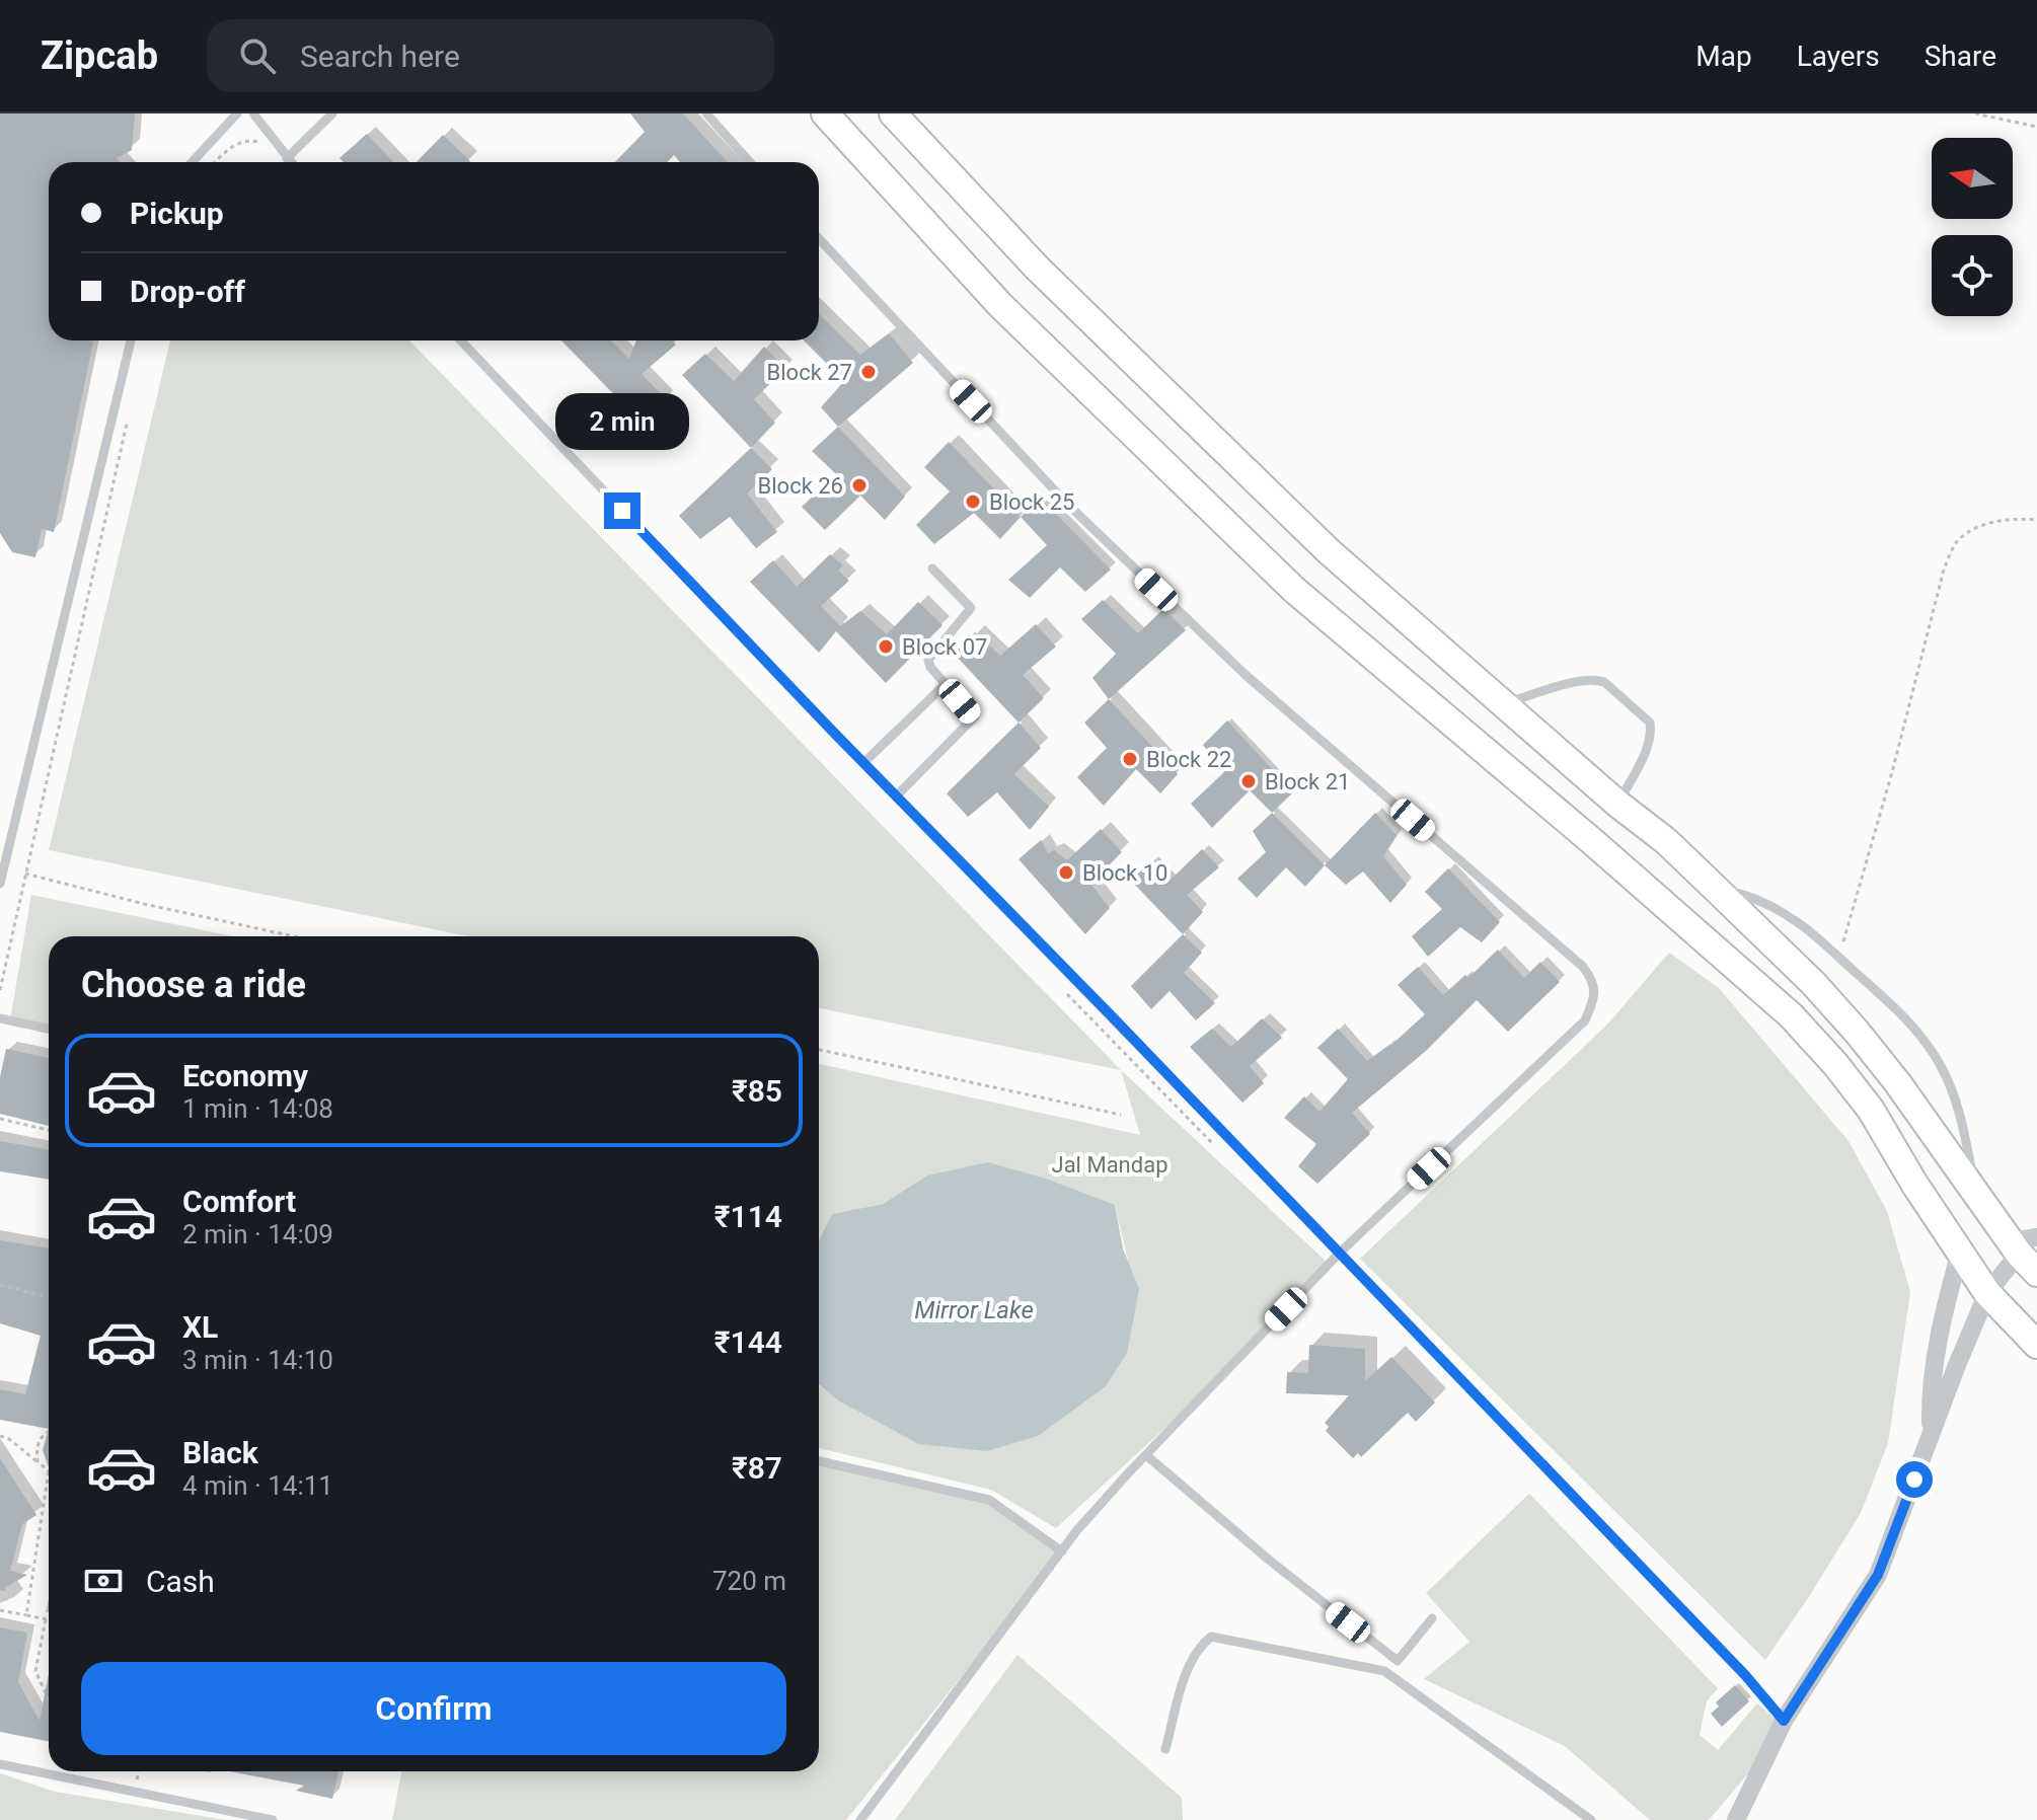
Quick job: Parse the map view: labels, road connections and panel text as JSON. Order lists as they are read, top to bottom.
{
  "water": ["Mirror Lake"],
  "parks": ["Jal Mandap"],
  "places": [
    "Block 27",
    "Block 26",
    "Block 25",
    "Block 07",
    "Block 22",
    "Block 21",
    "Block 10"
  ],
  "north": "left",
  "page": {
    "header": "Zipcab",
    "search": "Search here",
    "nav": ["Map", "Layers", "Share"],
    "banner": ["Pickup", "Drop-off"],
    "bubble": "2 min",
    "heading": "Choose a ride",
    "list": [
      {
        "name": "Economy",
        "note": "1 min · 14:08",
        "value": "₹85"
      },
      {
        "name": "Comfort",
        "note": "2 min · 14:09",
        "value": "₹114"
      },
      {
        "name": "XL",
        "note": "3 min · 14:10",
        "value": "₹144"
      },
      {
        "name": "Black",
        "note": "4 min · 14:11",
        "value": "₹87"
      }
    ],
    "pay": ["Cash", "720 m"],
    "buttons": "Confirm"
  }
}
